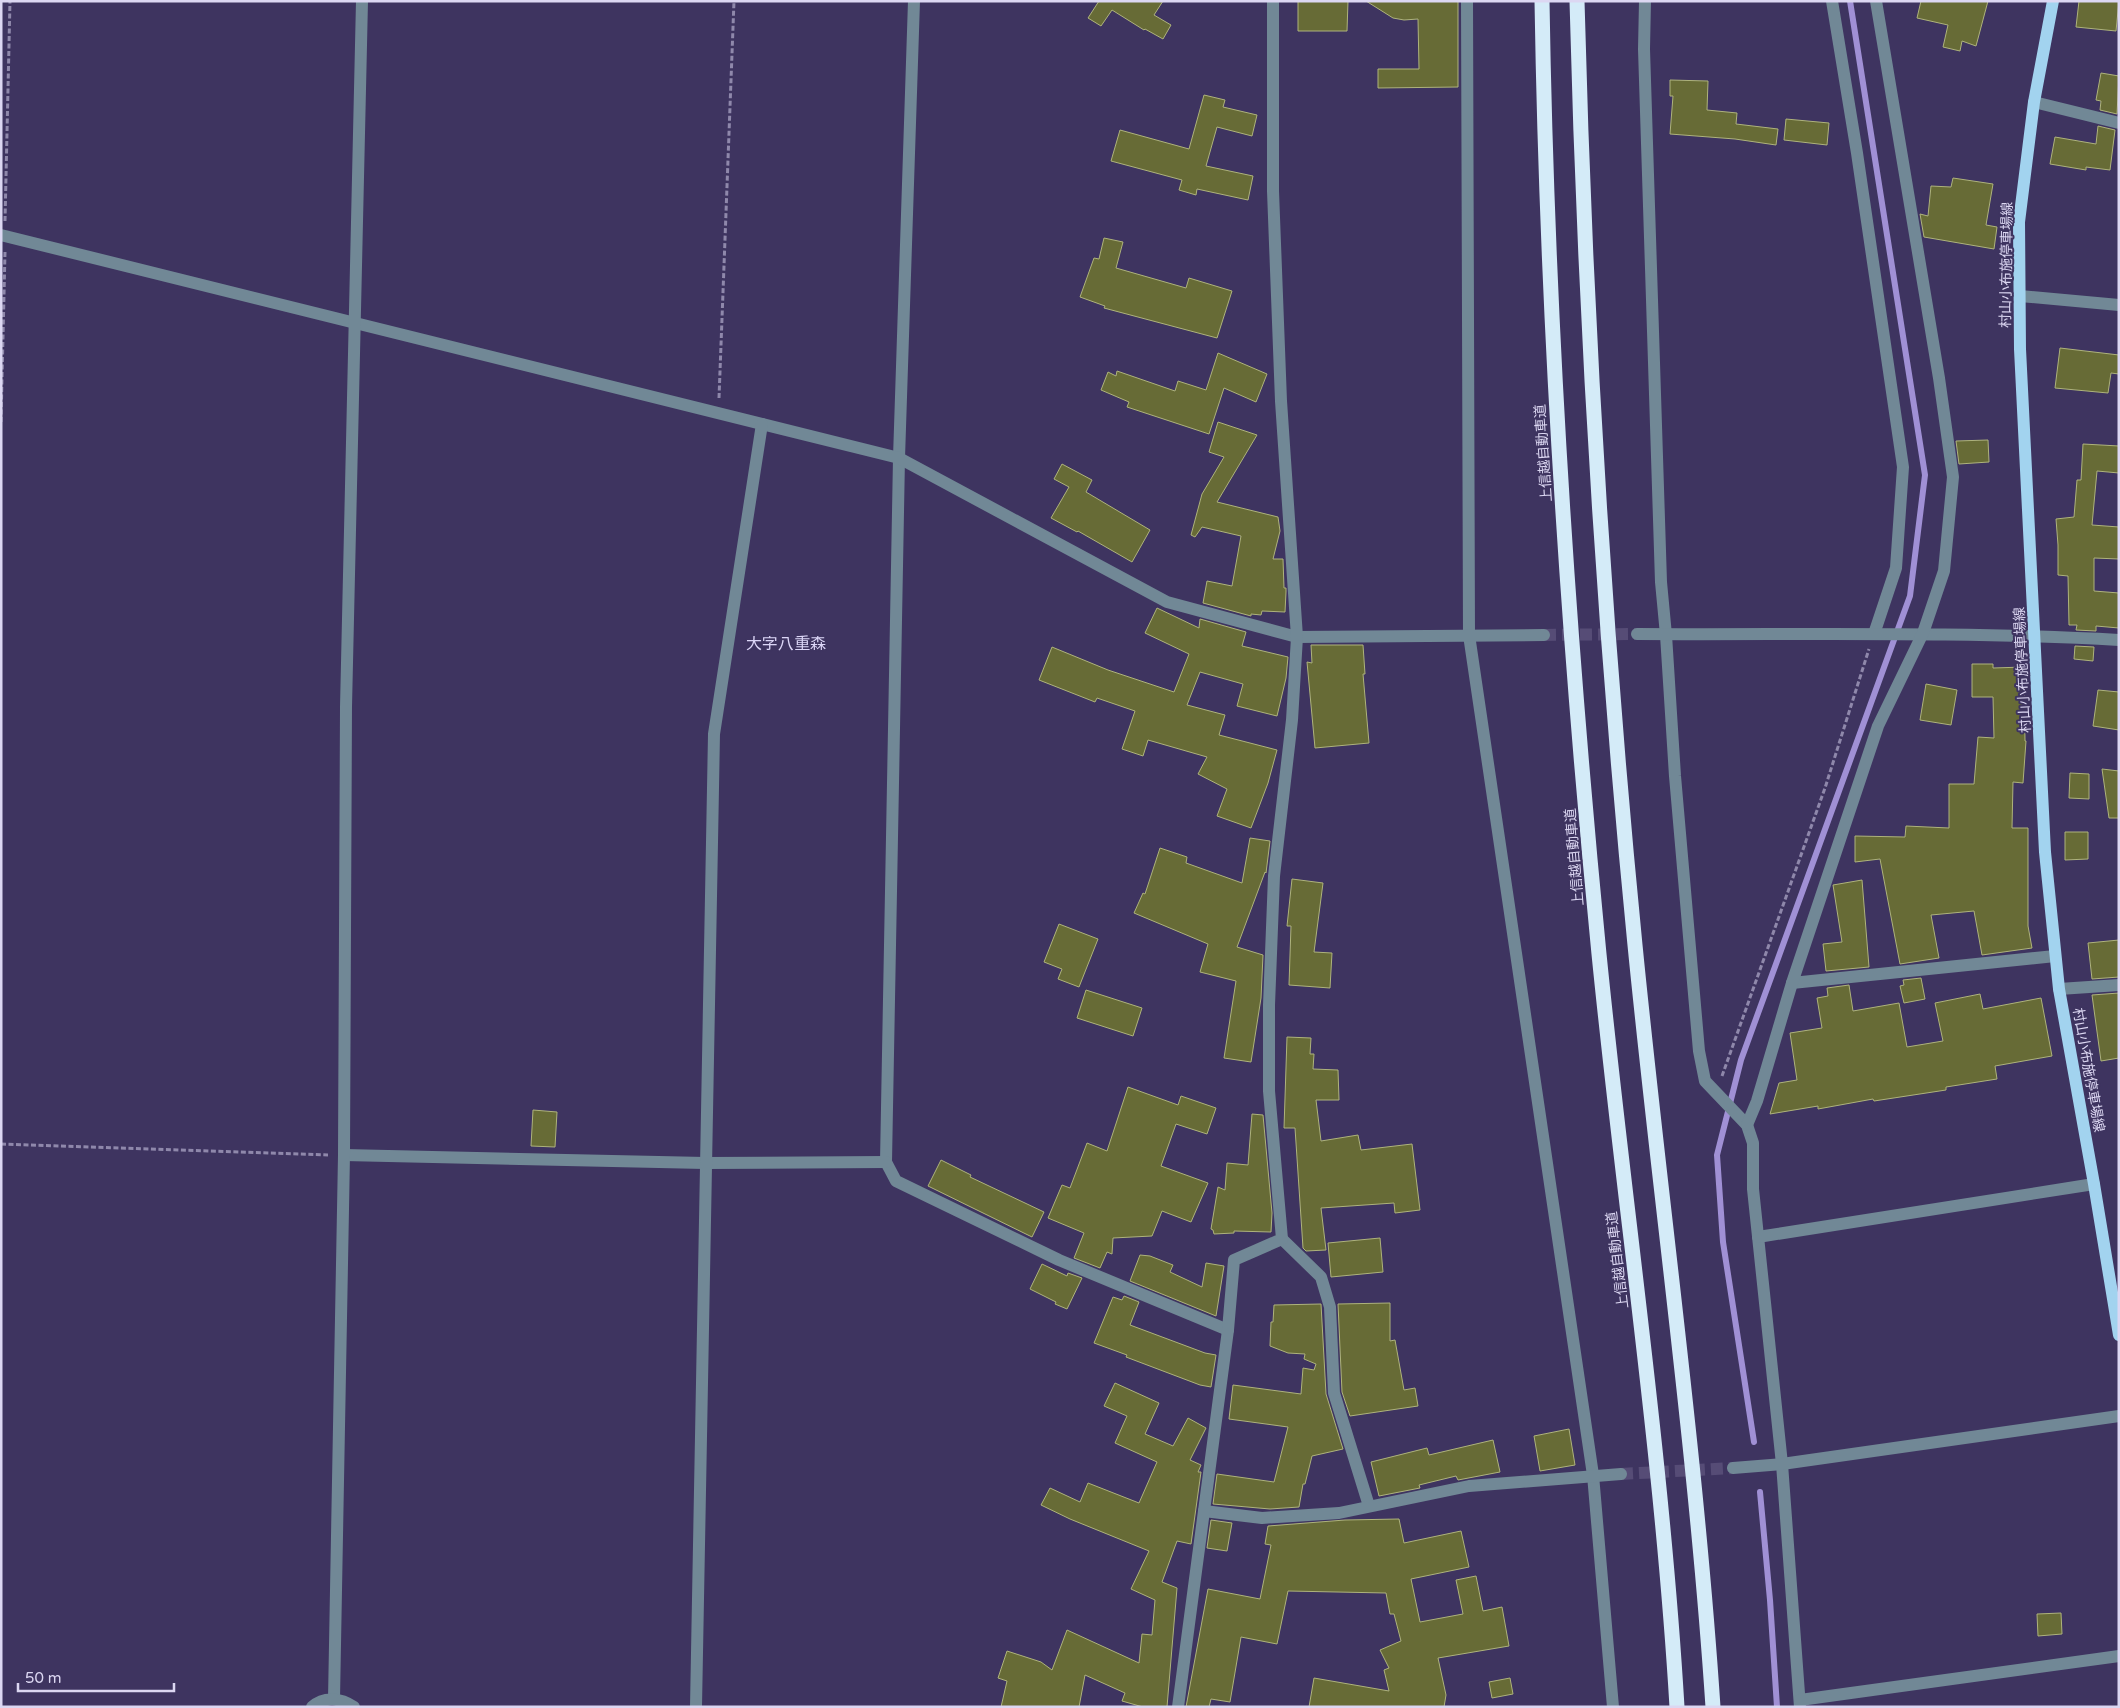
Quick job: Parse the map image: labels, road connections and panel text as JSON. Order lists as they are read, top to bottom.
{
  "streets": {
    "highway": ["上信越自動車道"],
    "main road": ["村山小布施停車場線"]
  },
  "districts": ["大字八重森"],
  "scale_bar": "50 m"
}
